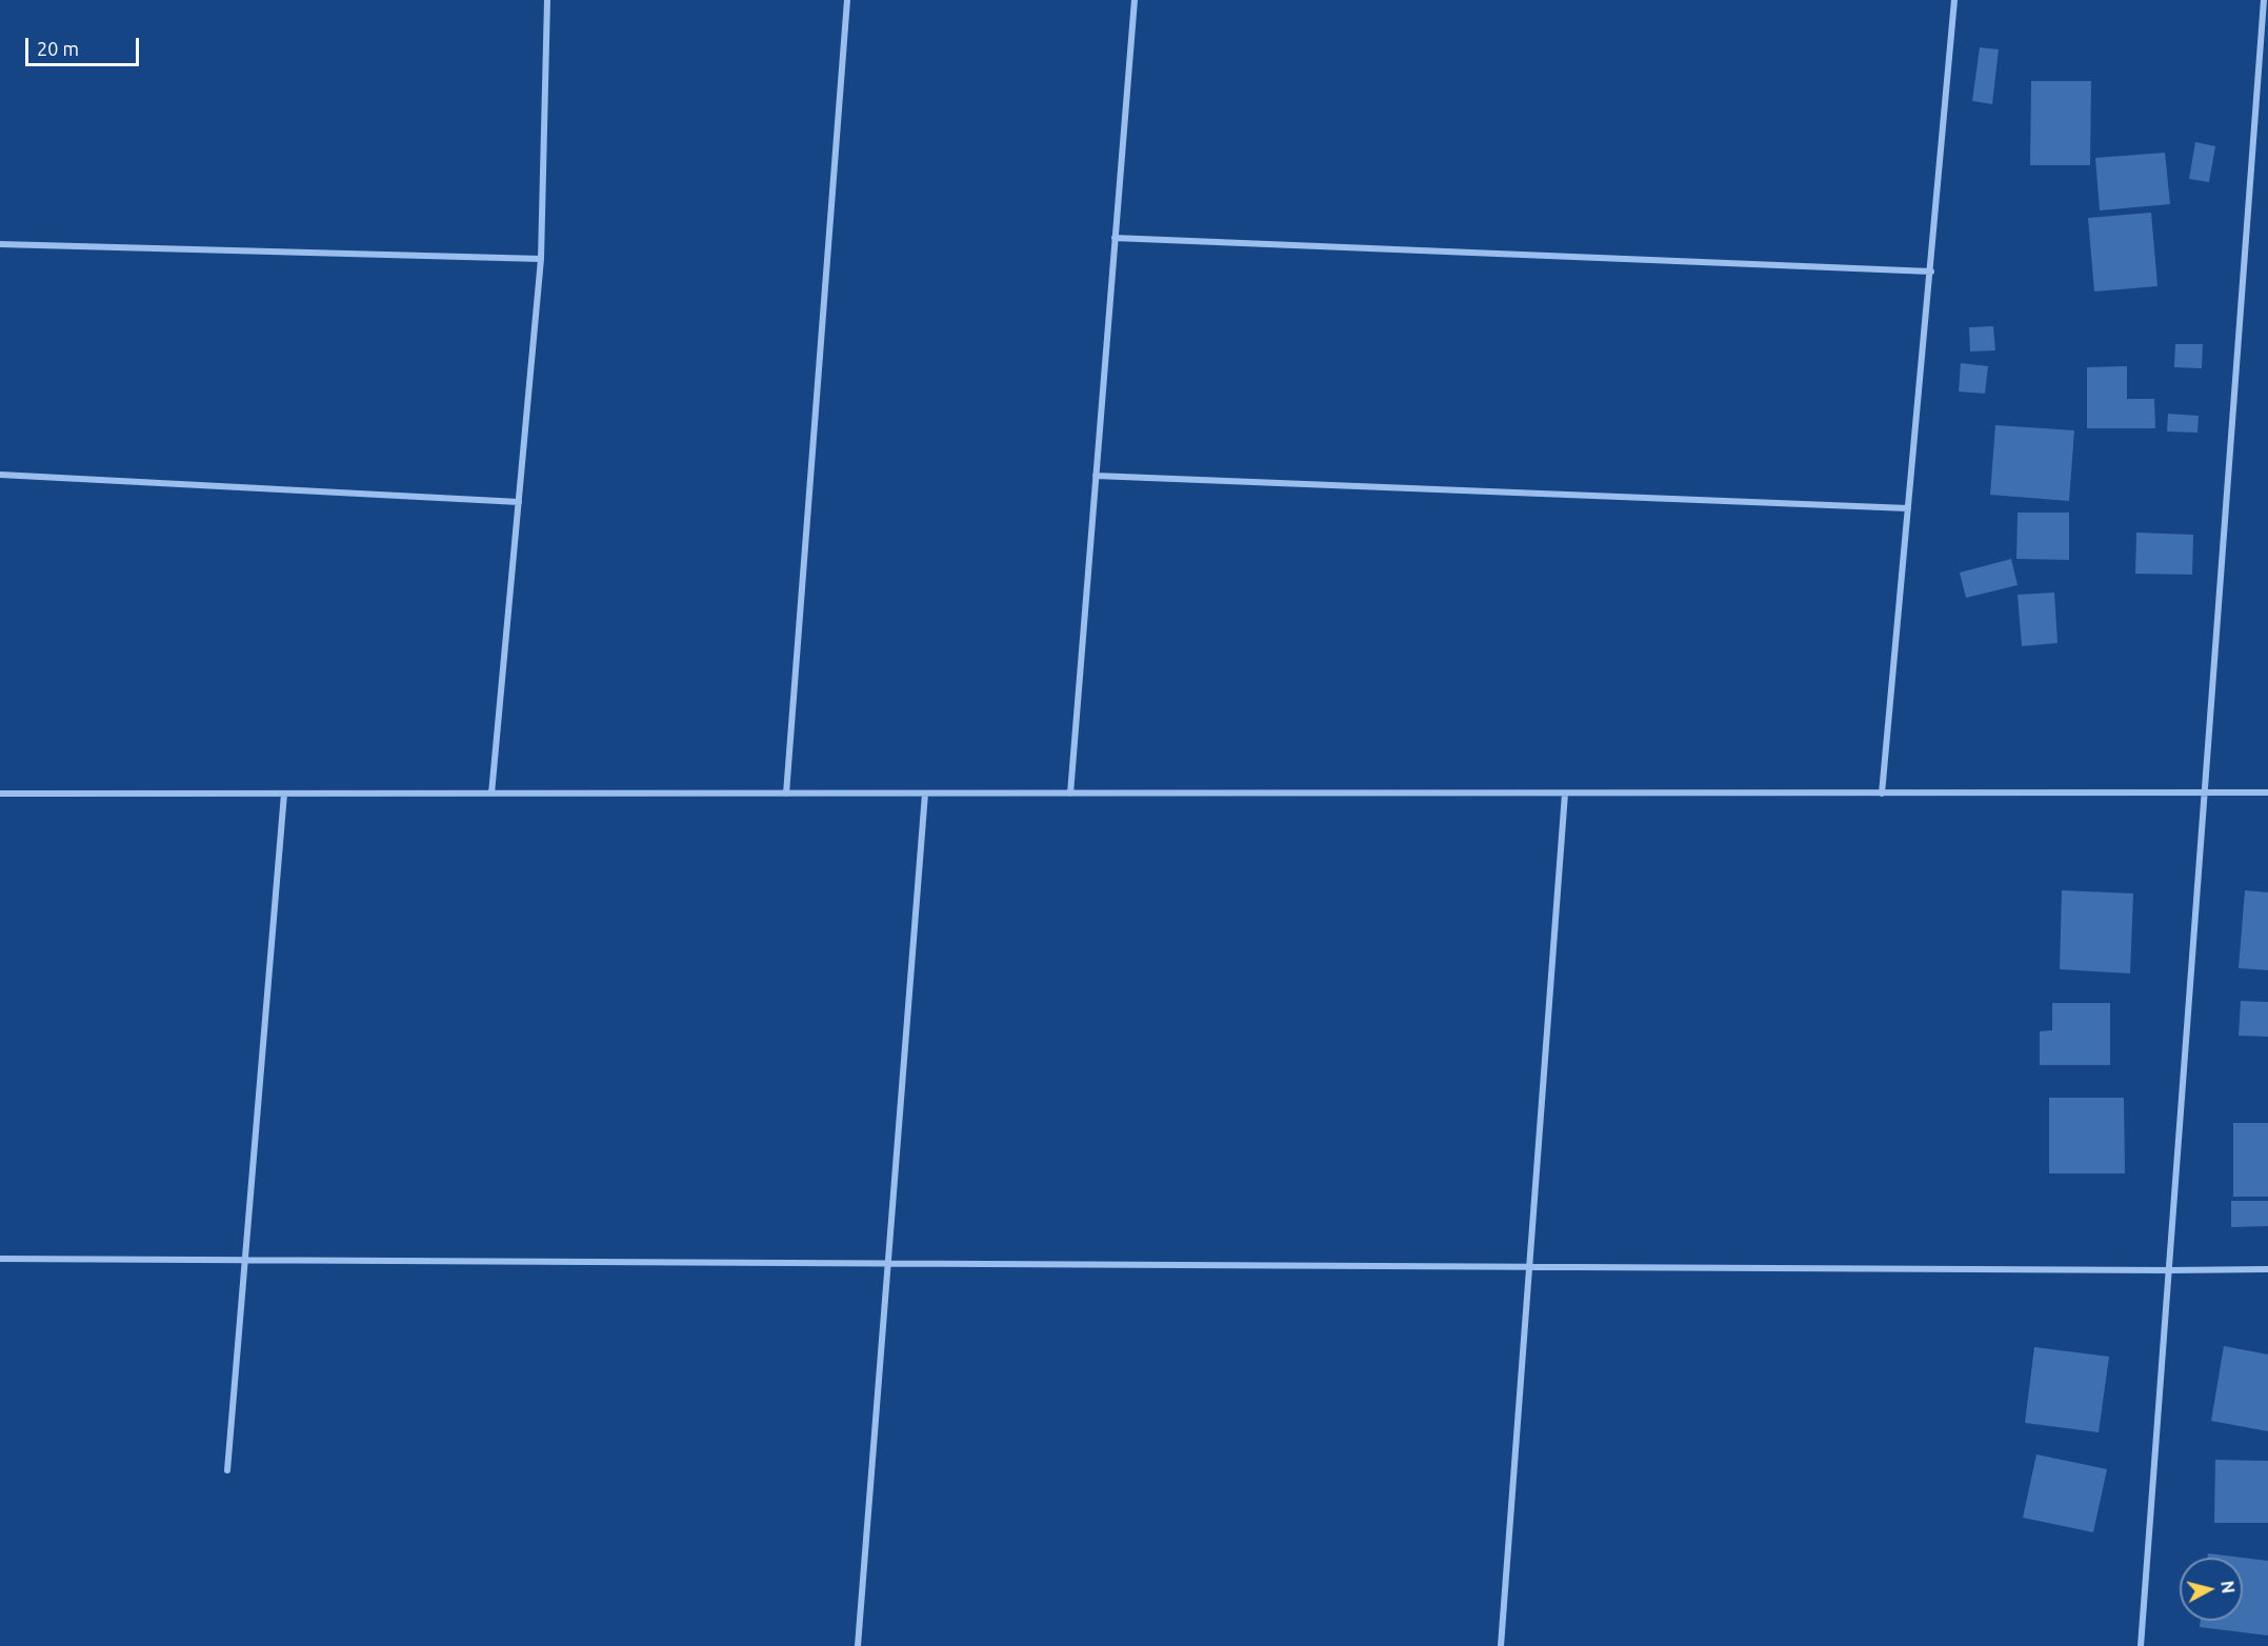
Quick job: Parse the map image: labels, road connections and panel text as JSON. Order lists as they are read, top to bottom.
{
  "scale_bar": "20 m",
  "north": "right"
}
